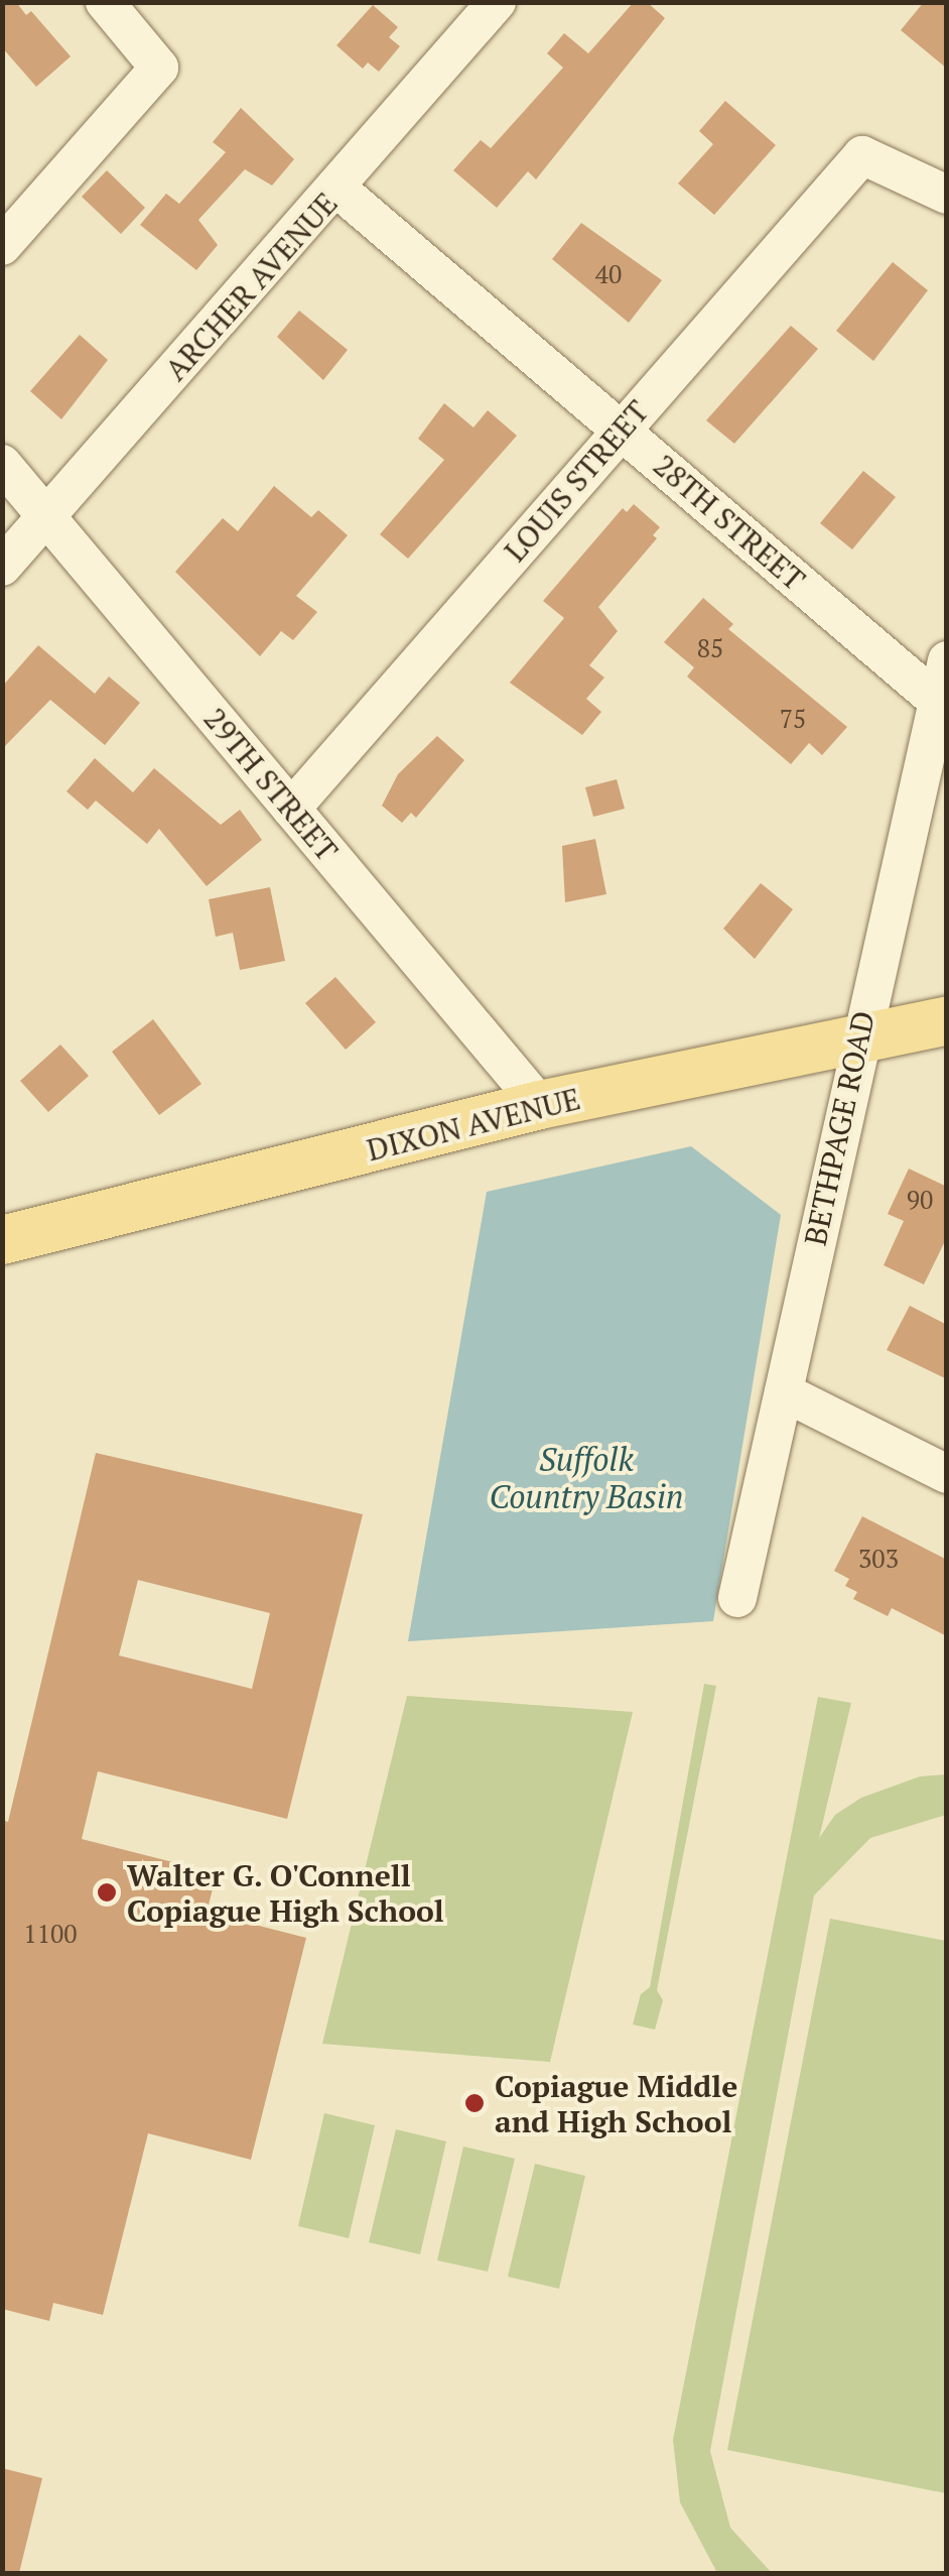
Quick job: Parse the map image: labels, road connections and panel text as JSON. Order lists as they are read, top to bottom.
{
  "streets": {
    "main road": ["DIXON AVENUE"],
    "street": [
      "ARCHER AVENUE",
      "LOUIS STREET",
      "28TH STREET",
      "29TH STREET",
      "BETHPAGE ROAD"
    ]
  },
  "crossings": [
    ["ARCHER AVENUE", "28TH STREET"],
    ["ARCHER AVENUE", "29TH STREET"],
    ["LOUIS STREET", "28TH STREET"],
    ["LOUIS STREET", "29TH STREET"],
    ["28TH STREET", "BETHPAGE ROAD"],
    ["29TH STREET", "DIXON AVENUE"],
    ["DIXON AVENUE", "BETHPAGE ROAD"]
  ],
  "water": ["Suffolk Country Basin"],
  "places": ["Walter G. O'Connell Copiague High School", "Copiague Middle and High School"],
  "house_numbers": [
    "40",
    "85",
    "75",
    "90",
    "303",
    "1100"
  ]
}
